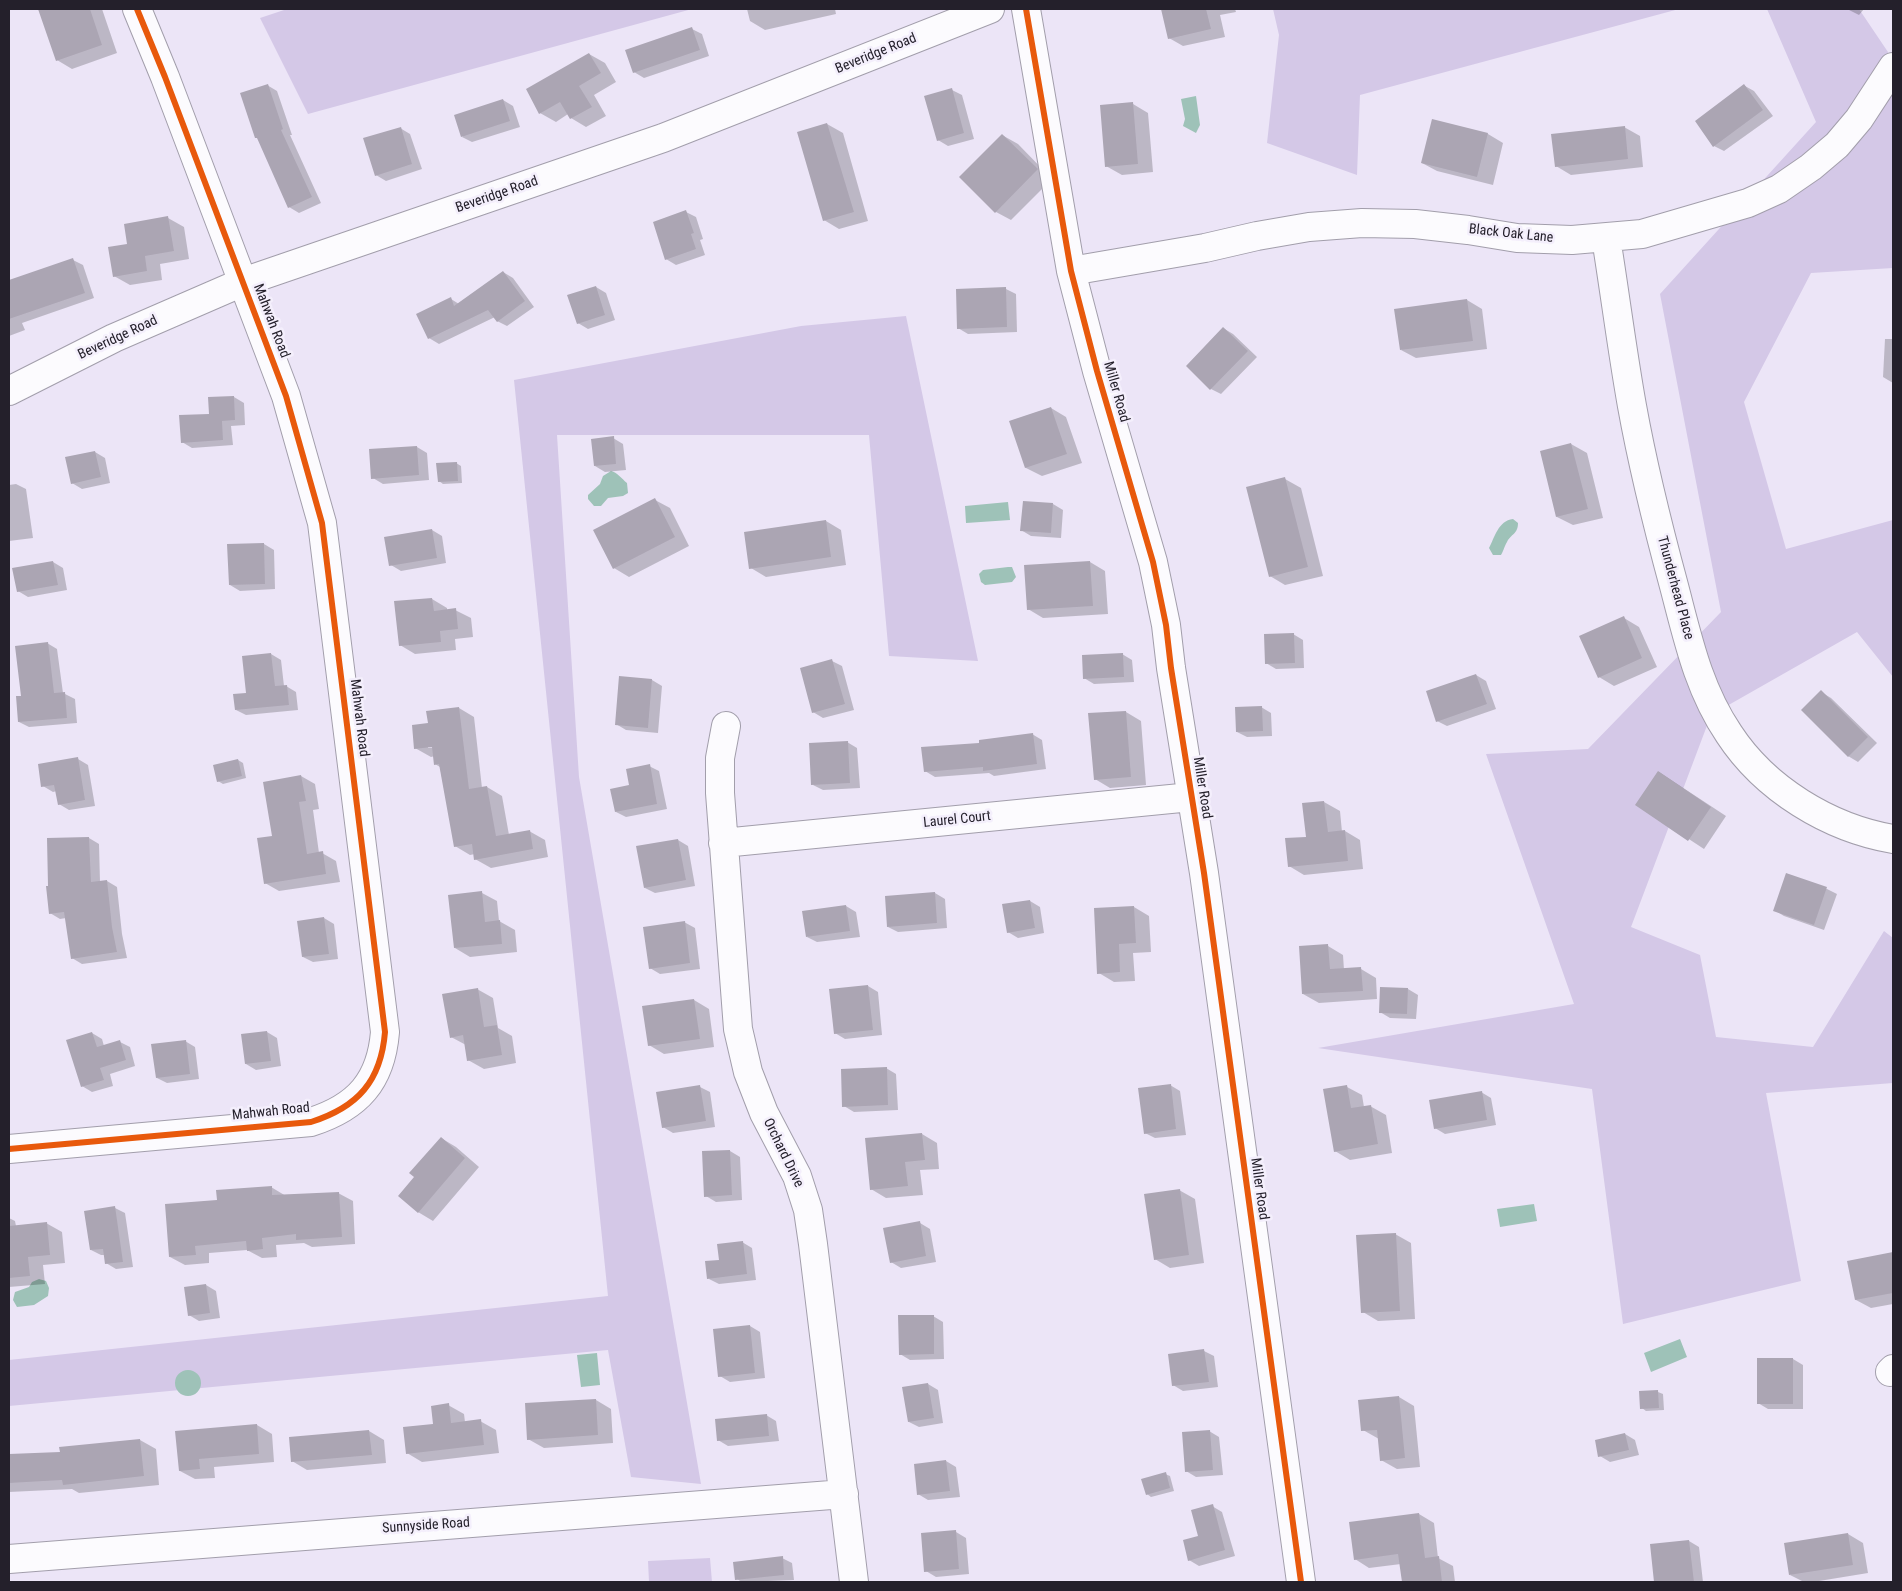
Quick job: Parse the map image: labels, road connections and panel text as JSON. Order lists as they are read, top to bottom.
{
  "streets": {
    "street": [
      "Beveridge Road",
      "Black Oak Lane",
      "Mahwah Road",
      "Miller Road",
      "Thunderhead Place",
      "Laurel Court",
      "Orchard Drive",
      "Sunnyside Road"
    ]
  },
  "crossings": [
    ["Beveridge Road", "Mahwah Road"],
    ["Black Oak Lane", "Miller Road"],
    ["Black Oak Lane", "Thunderhead Place"],
    ["Miller Road", "Laurel Court"],
    ["Laurel Court", "Orchard Drive"],
    ["Orchard Drive", "Sunnyside Road"]
  ]
}
